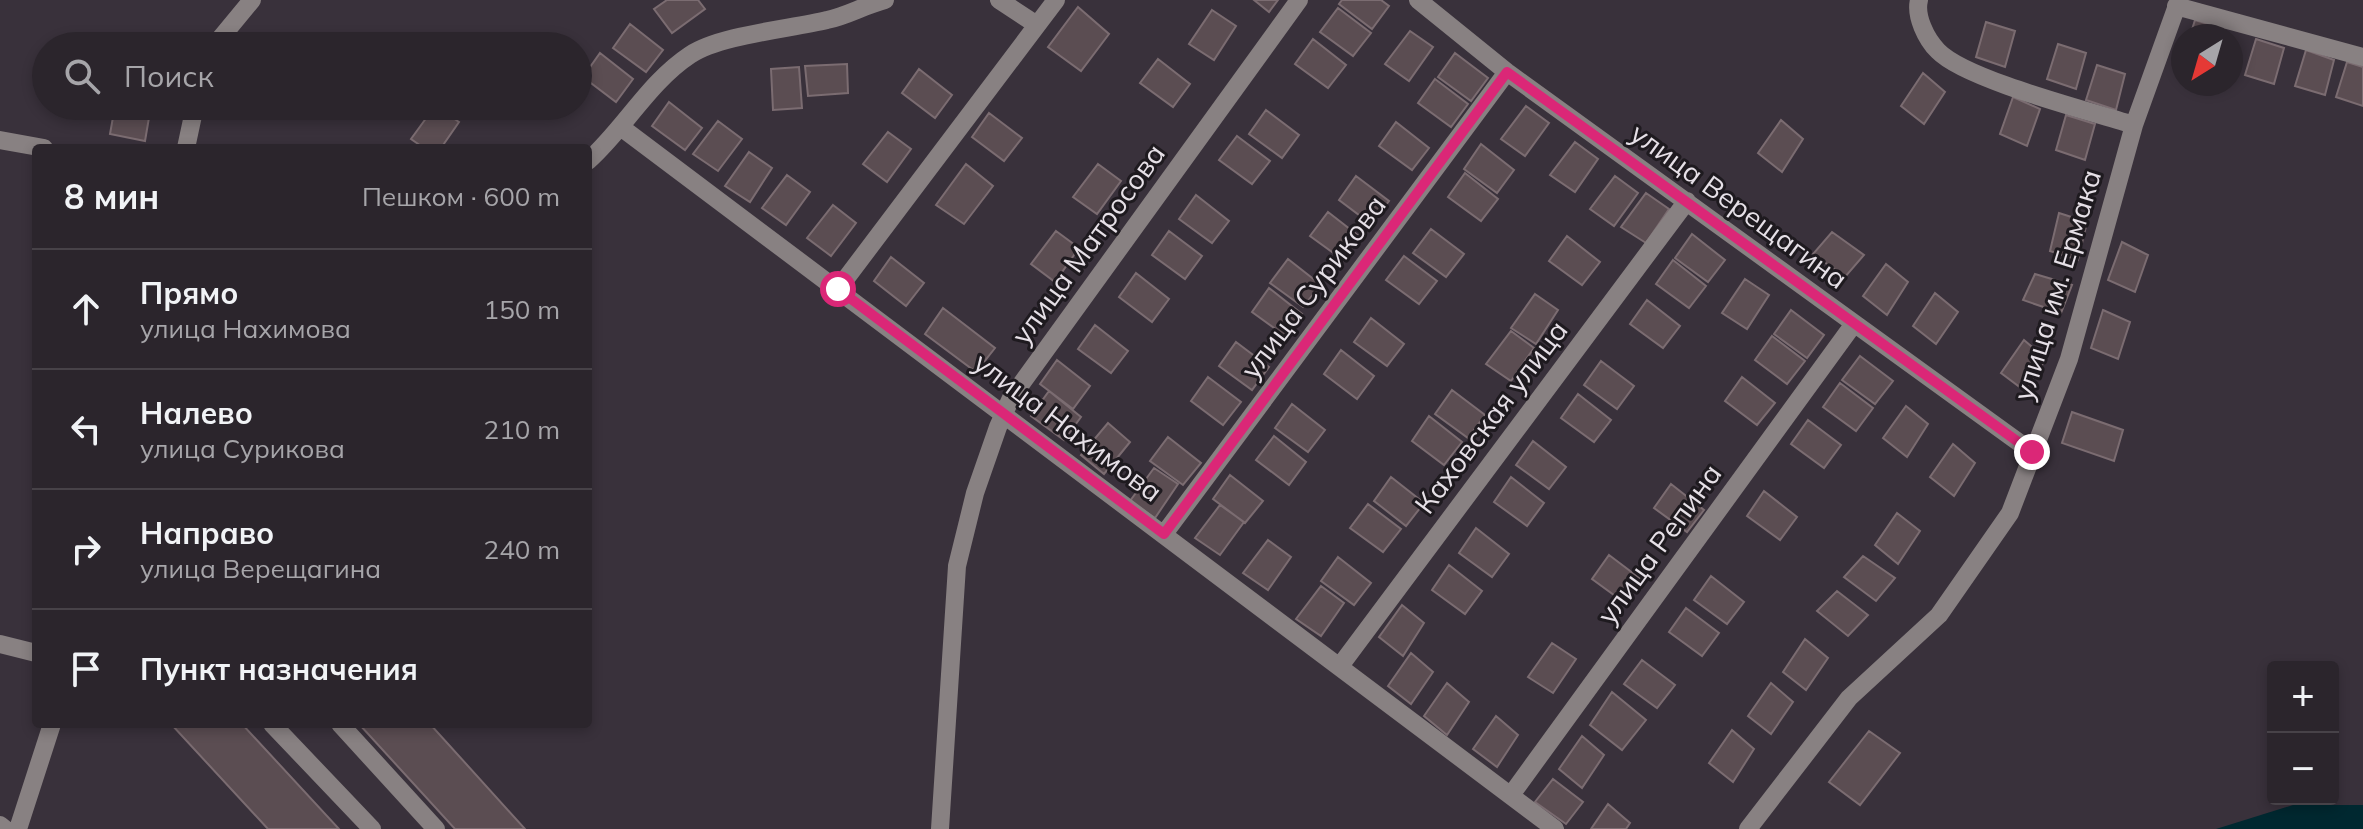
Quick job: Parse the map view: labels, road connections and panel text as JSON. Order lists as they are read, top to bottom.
{
  "streets": {
    "street": [
      "улица Верещагина",
      "улица Матросова",
      "улица им. Ермака",
      "улица Сурикова",
      "Каховская улица",
      "улица Нахимова",
      "улица Репина"
    ]
  },
  "crossings": [
    ["улица Верещагина", "улица им. Ермака"],
    ["улица Верещагина", "улица Сурикова"],
    ["улица Верещагина", "Каховская улица"],
    ["улица Верещагина", "улица Репина"],
    ["улица Матросова", "улица Нахимова"],
    ["улица Сурикова", "улица Нахимова"],
    ["Каховская улица", "улица Нахимова"],
    ["улица Нахимова", "улица Репина"]
  ],
  "north": "bottom left",
  "page": {
    "search": "Поиск",
    "heading": ["8 мин", "Пешком · 600 m"],
    "list": [
      ["Прямо", "улица Нахимова", "150 m"],
      ["Налево", "улица Сурикова", "210 m"],
      ["Направо", "улица Верещагина", "240 m"],
      "Пункт назначения"
    ],
    "map_buttons": ["+", "−"]
  }
}
